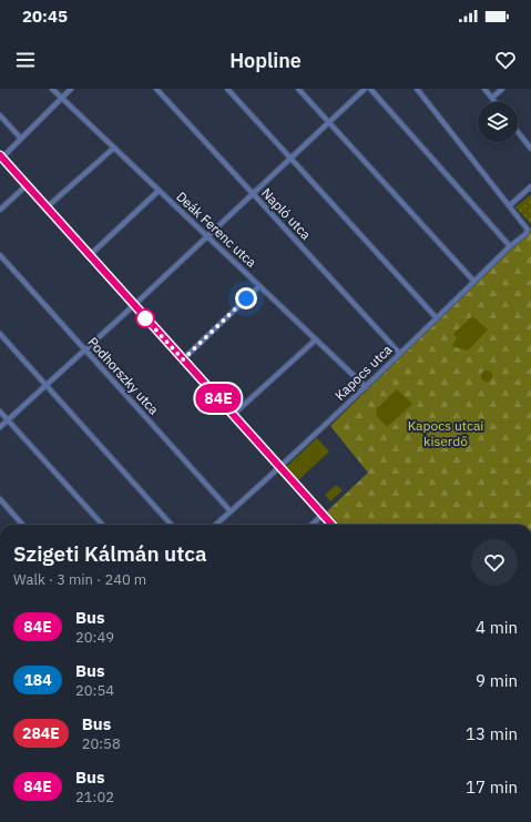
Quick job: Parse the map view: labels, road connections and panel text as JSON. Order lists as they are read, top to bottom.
{
  "streets": {
    "street": [
      "Napló utca",
      "Deák Ferenc utca",
      "Kapocs utca",
      "Podhorszky utca"
    ]
  },
  "crossings": [
    ["Napló utca", "Kapocs utca"],
    ["Deák Ferenc utca", "Kapocs utca"],
    ["Kapocs utca", "Podhorszky utca"]
  ],
  "parks": ["Kapocs utcai kiserdő"],
  "lines": ["bus line 84E"],
  "page": {
    "status": "20:45",
    "header": "Hopline",
    "on_map": "84E",
    "heading": ["Szigeti Kálmán utca", "Walk · 3 min · 240 m"],
    "list": [
      {
        "mark": "84E",
        "name": "Bus",
        "note": "20:49",
        "value": "4 min"
      },
      {
        "mark": "184",
        "name": "Bus",
        "note": "20:54",
        "value": "9 min"
      },
      {
        "mark": "284E",
        "name": "Bus",
        "note": "20:58",
        "value": "13 min"
      },
      {
        "mark": "84E",
        "name": "Bus",
        "note": "21:02",
        "value": "17 min"
      }
    ]
  }
}
